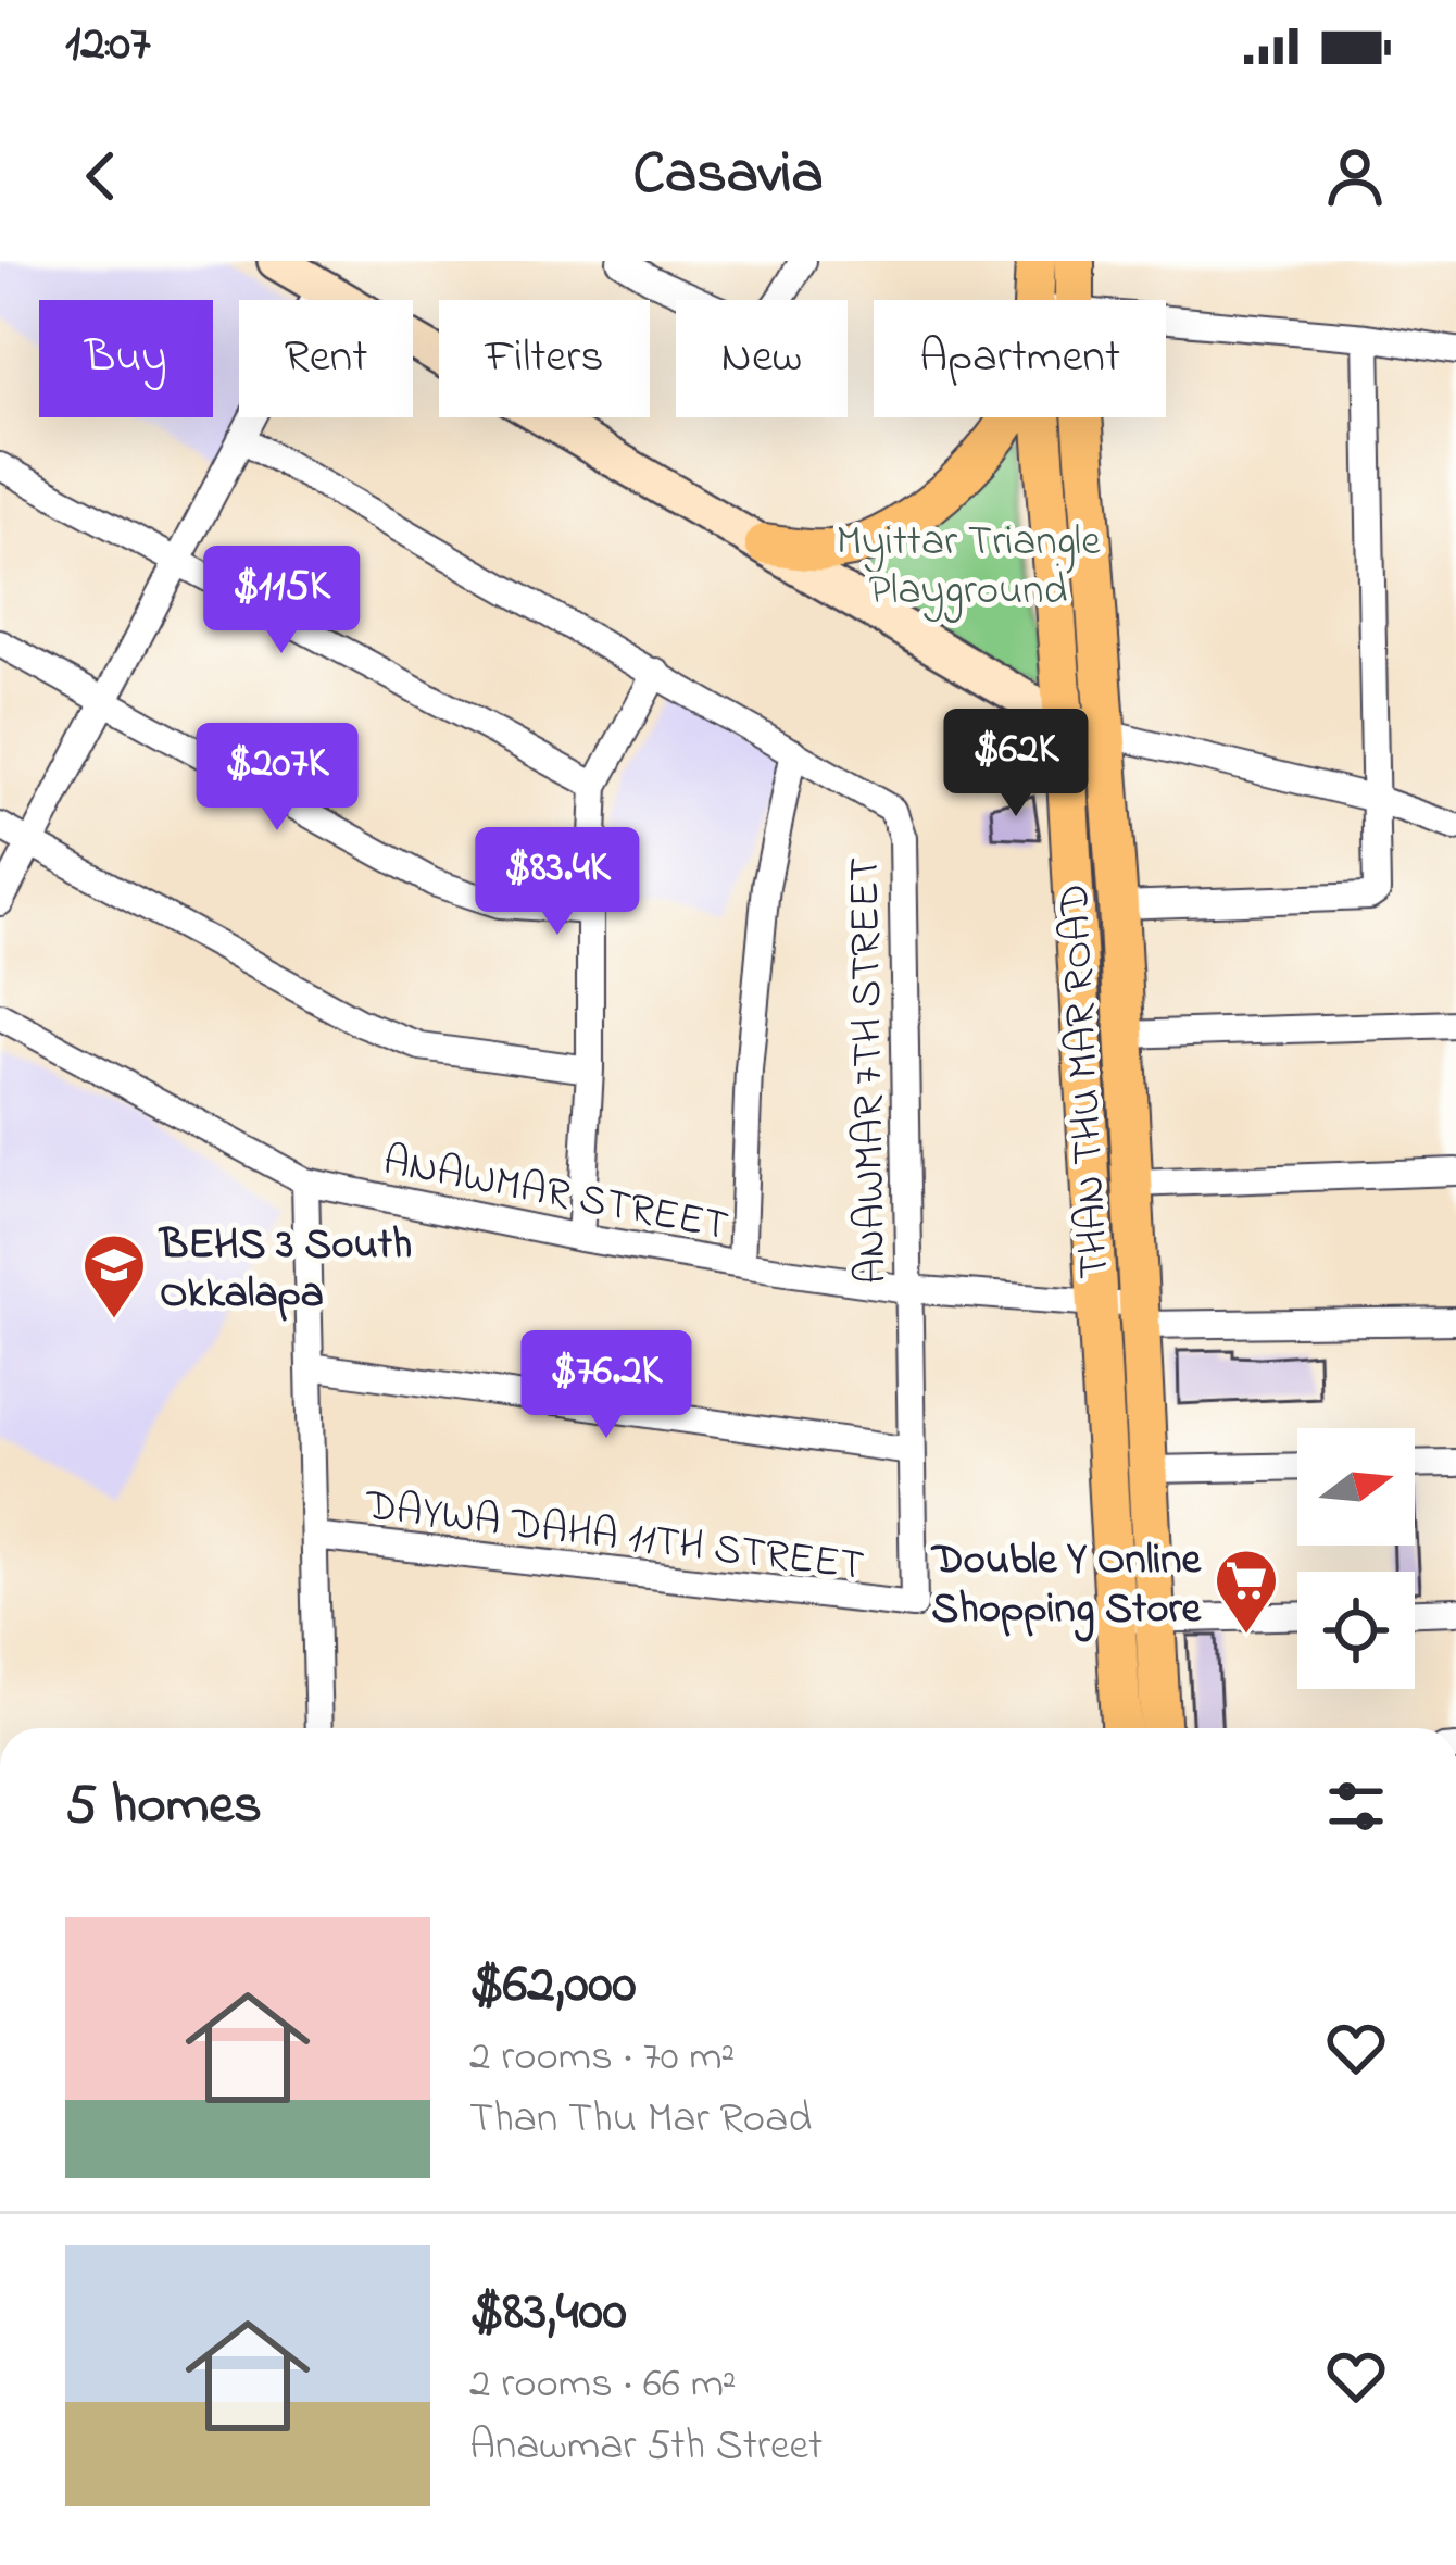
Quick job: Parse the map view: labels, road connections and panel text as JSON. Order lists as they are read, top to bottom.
{
  "streets": {
    "main road": ["THAN THU MAR ROAD"],
    "street": ["ANAWMAR 7TH STREET", "ANAWMAR STREET", "DAYWA DAHA 11TH STREET"]
  },
  "crossings": [
    ["ANAWMAR 7TH STREET", "ANAWMAR STREET"],
    ["ANAWMAR 7TH STREET", "DAYWA DAHA 11TH STREET"],
    ["THAN THU MAR ROAD", "ANAWMAR STREET"]
  ],
  "parks": ["Myittar Triangle Playground"],
  "places": {
    "school or university": ["BEHS 3 South Okkalapa"],
    "supermarket": ["Double Y Online Shopping Store"]
  },
  "north": "right",
  "page": {
    "status": "12:07",
    "header": "Casavia",
    "chip": [
      "Buy",
      "Rent",
      "Filters",
      "New",
      "Apartment"
    ],
    "price": [
      "$115K",
      "$62K",
      "$207K",
      "$83.4K",
      "$76.2K"
    ],
    "heading": "5 homes",
    "list": [
      {
        "name": "$62,000",
        "note": "2 rooms · 70 m² · Than Thu Mar Road"
      },
      {
        "name": "$83,400",
        "note": "2 rooms · 66 m² · Anawmar 5th Street"
      }
    ]
  }
}
